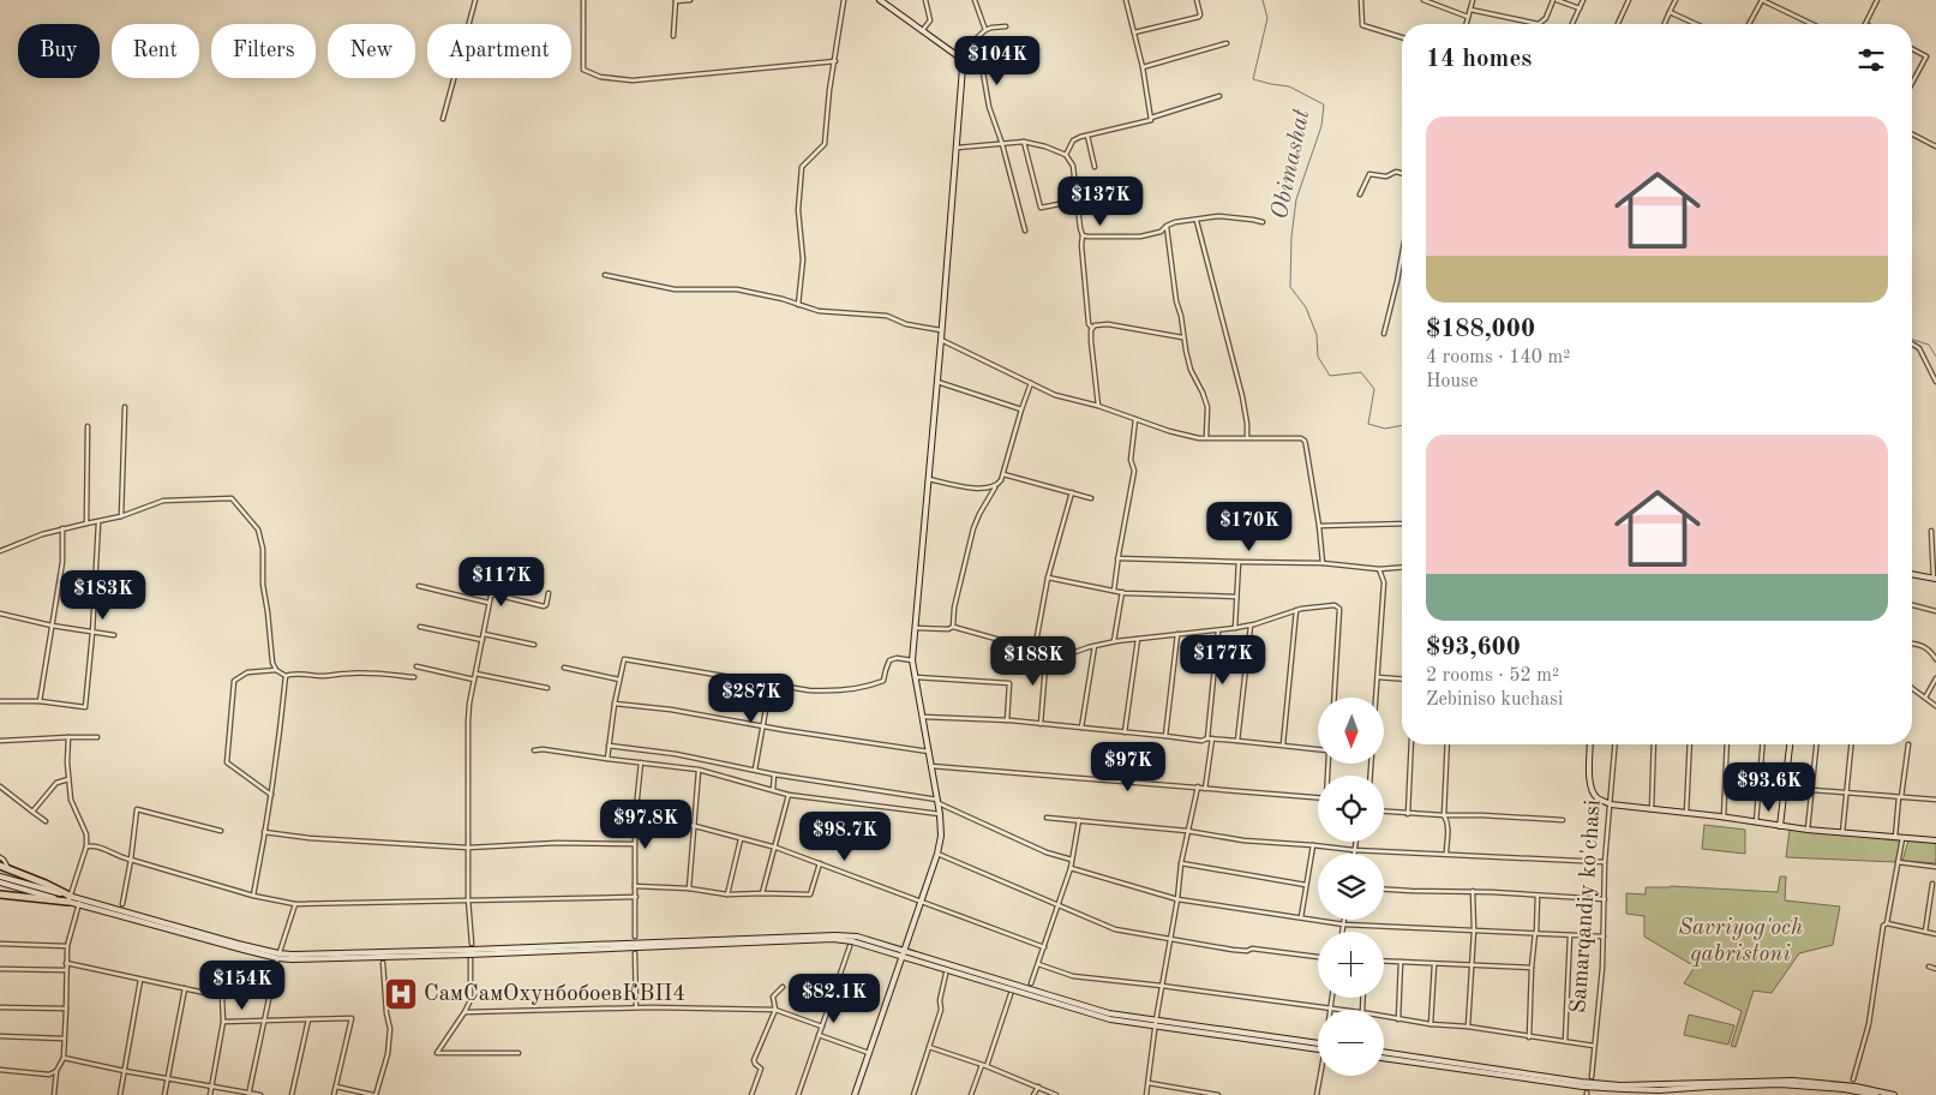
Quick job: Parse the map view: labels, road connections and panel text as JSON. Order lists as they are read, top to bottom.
{
  "streets": {
    "street": ["Samarqandiy ko'chasi"]
  },
  "water": ["Obimashat"],
  "parks": ["Savriyog'och qabristoni"],
  "places": {
    "hospital": ["СамСамОхунбобоевКВП4"]
  },
  "north": "bottom",
  "page": {
    "chip": [
      "Buy",
      "Rent",
      "Filters",
      "New",
      "Apartment"
    ],
    "heading": "14 homes",
    "price": [
      "$104K",
      "$137K",
      "$170K",
      "$117K",
      "$183K",
      "$177K",
      "$188K",
      "$287K",
      "$97K",
      "$93.6K",
      "$97.8K",
      "$98.7K",
      "$154K",
      "$82.1K"
    ],
    "list": [
      {
        "name": "$188,000",
        "note": "4 rooms · 140 m² · House"
      },
      {
        "name": "$93,600",
        "note": "2 rooms · 52 m² · Zebiniso kuchasi"
      }
    ],
    "map_buttons": ["+", "−"]
  }
}
